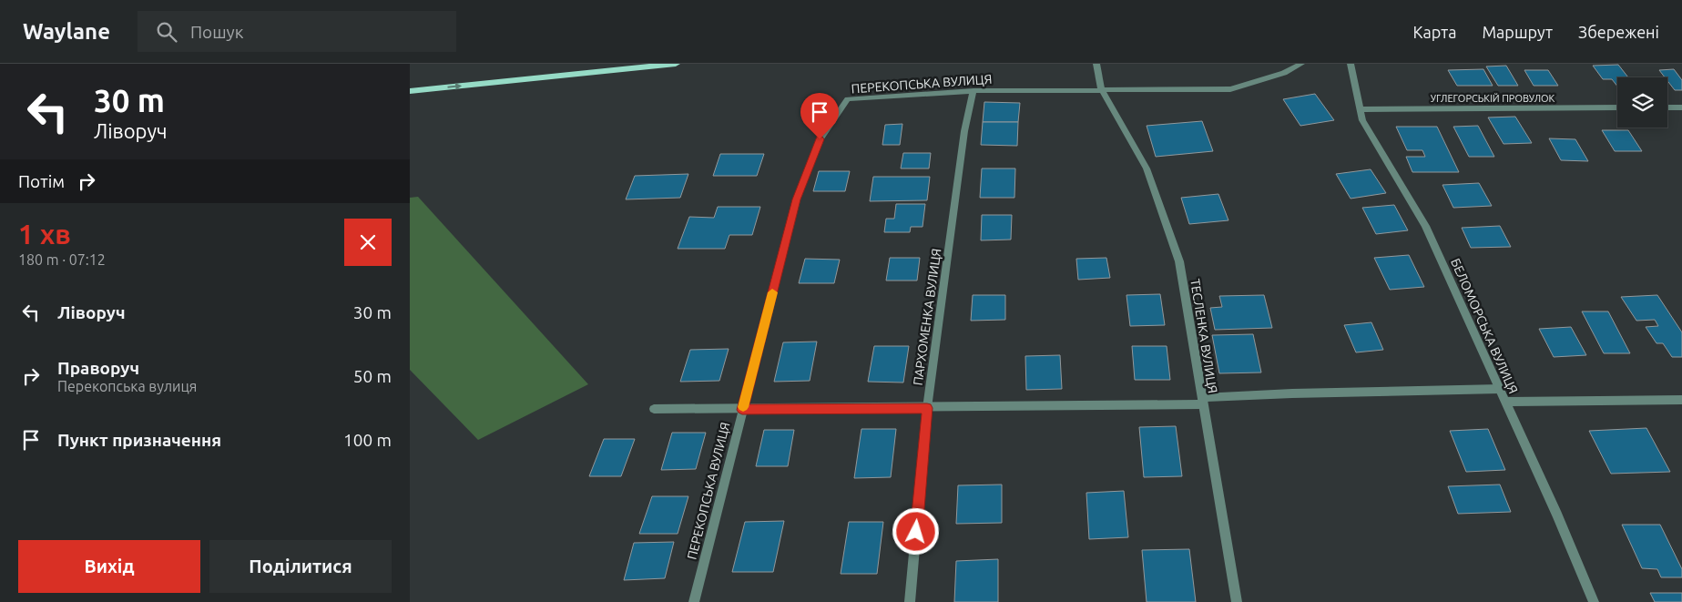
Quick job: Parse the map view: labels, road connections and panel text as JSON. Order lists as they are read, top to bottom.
{
  "streets": {
    "street": [
      "ПЕРЕКОПСЬКА ВУЛИЦЯ",
      "УГЛЕГОРСЬКIЙ ПРОВУЛОК",
      "ПАРХОМЕНКА ВУЛИЦЯ",
      "БЕЛОМОРСЬКА ВУЛИЦЯ",
      "ТЕСЛЕНКА ВУЛИЦЯ"
    ]
  },
  "crossings": [
    ["ПЕРЕКОПСЬКА ВУЛИЦЯ", "ПАРХОМЕНКА ВУЛИЦЯ"],
    ["ПЕРЕКОПСЬКА ВУЛИЦЯ", "ТЕСЛЕНКА ВУЛИЦЯ"],
    ["УГЛЕГОРСЬКIЙ ПРОВУЛОК", "БЕЛОМОРСЬКА ВУЛИЦЯ"]
  ],
  "page": {
    "header": "Waylane",
    "search": "Пошук",
    "nav": ["Карта", "Маршрут", "Збережені"],
    "turn": ["30 m", "Ліворуч"],
    "then": "Потім",
    "heading": ["1 хв", "180 m · 07:12"],
    "list": [
      {
        "name": "Ліворуч",
        "value": "30 m"
      },
      {
        "name": "Праворуч",
        "note": "Перекопська вулиця",
        "value": "50 m"
      },
      {
        "name": "Пункт призначення",
        "value": "100 m"
      }
    ],
    "buttons": ["Вихід", "Поділитися"]
  }
}
